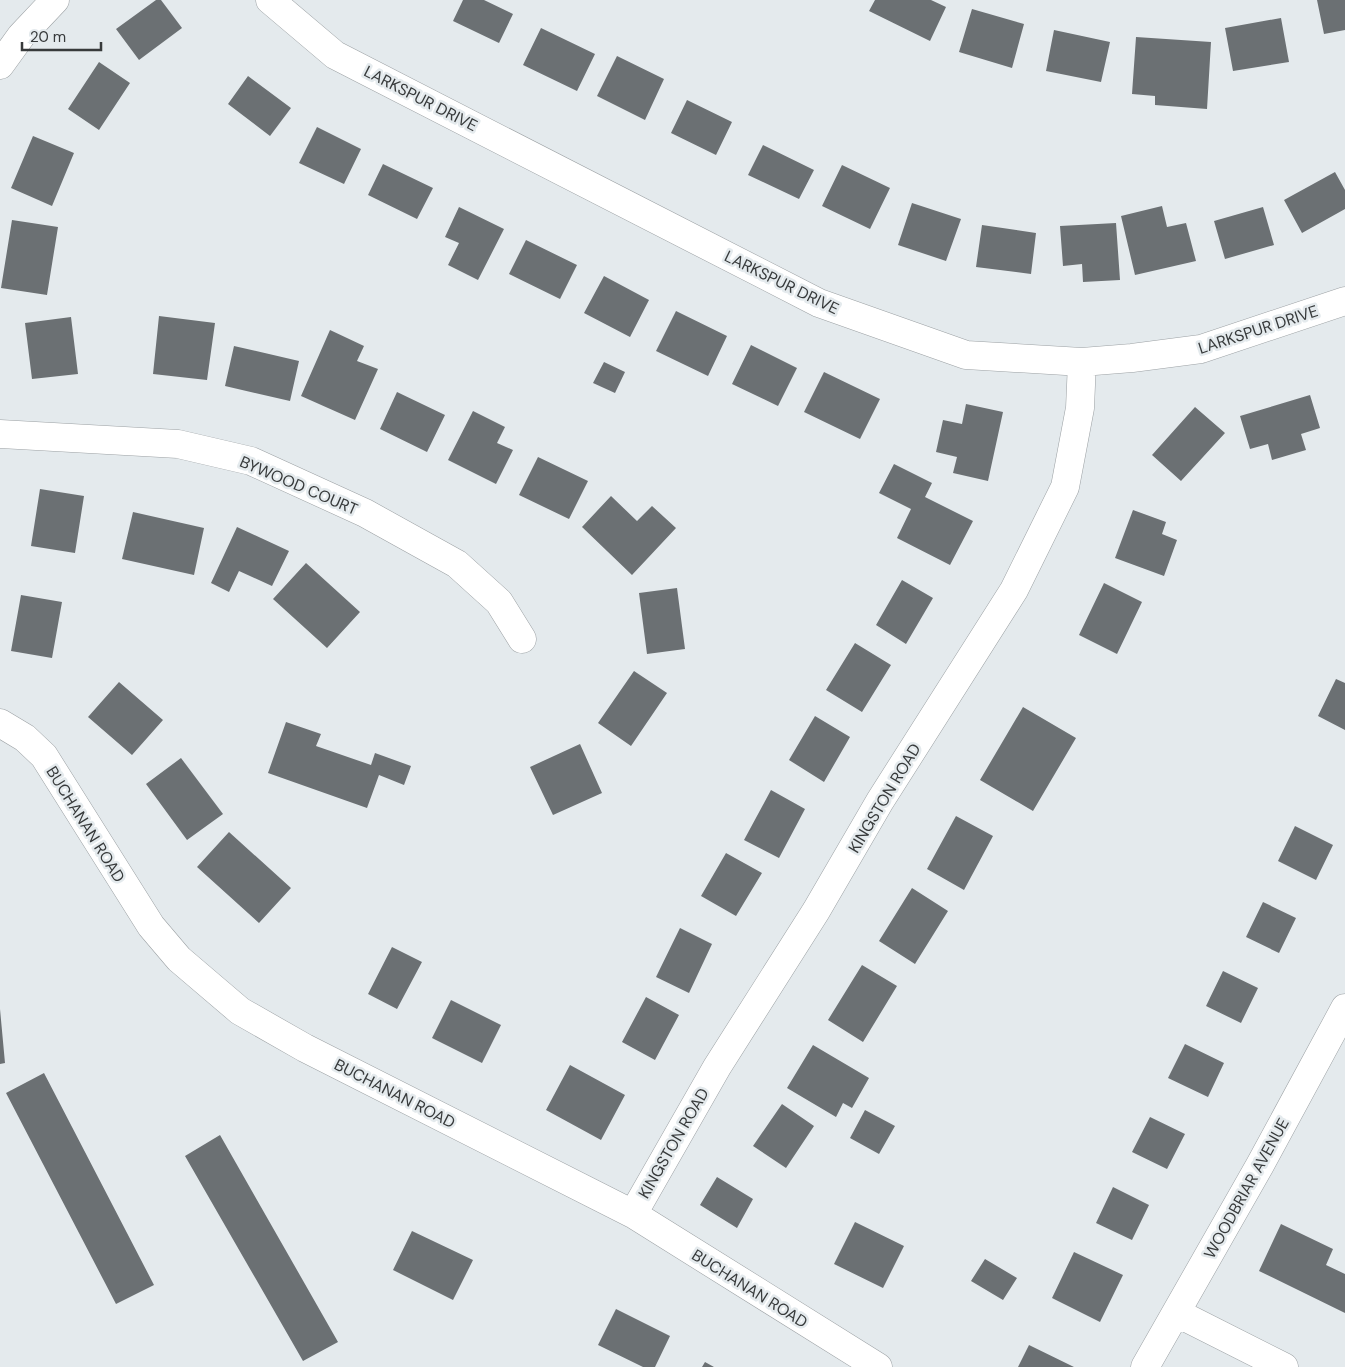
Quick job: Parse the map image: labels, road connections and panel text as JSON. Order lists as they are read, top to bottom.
{
  "streets": {
    "street": [
      "LARKSPUR DRIVE",
      "BYWOOD COURT",
      "KINGSTON ROAD",
      "BUCHANAN ROAD",
      "WOODBRIAR AVENUE"
    ]
  },
  "crossings": [
    ["LARKSPUR DRIVE", "KINGSTON ROAD"],
    ["KINGSTON ROAD", "BUCHANAN ROAD"]
  ],
  "scale_bar": "20 m"
}
